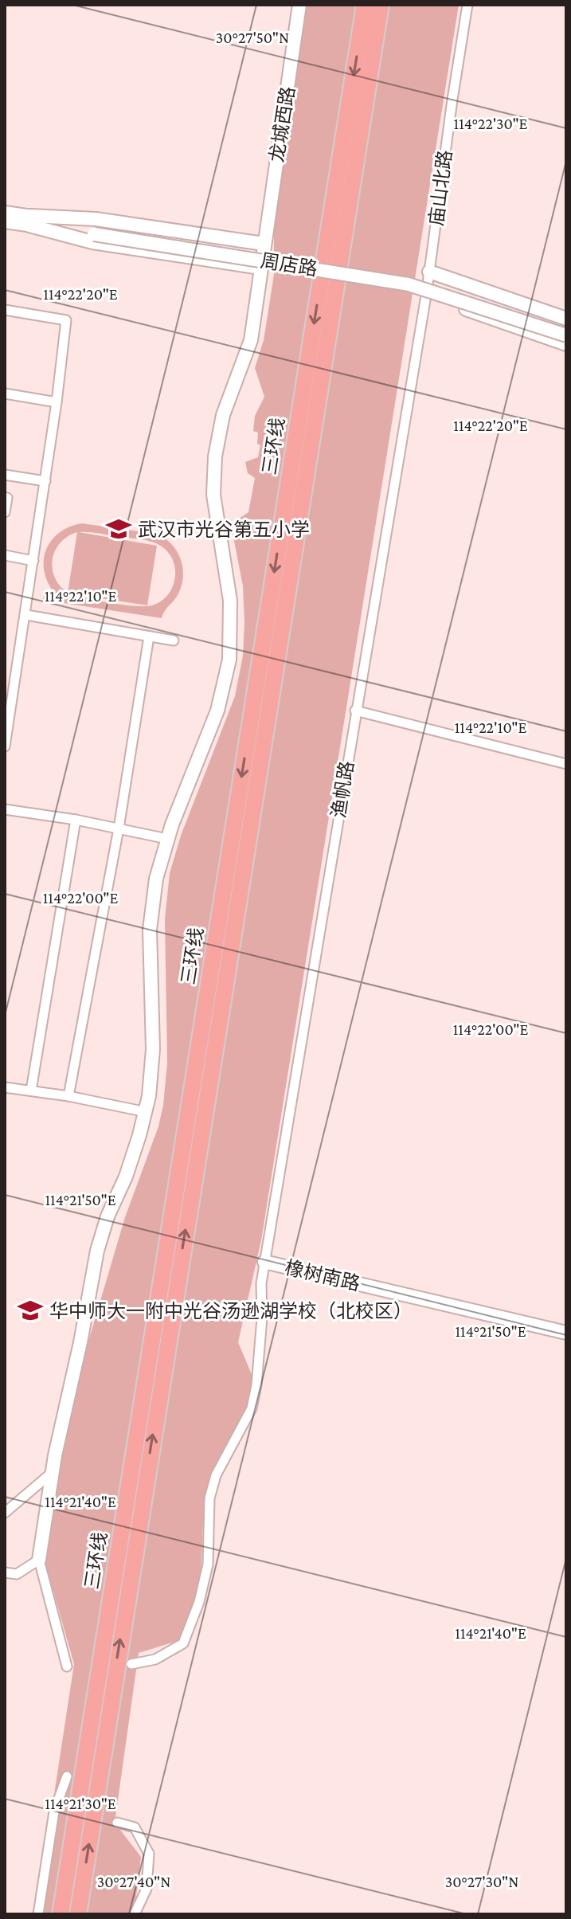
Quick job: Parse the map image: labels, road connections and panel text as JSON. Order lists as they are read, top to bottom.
{
  "streets": {
    "highway": ["三环线"],
    "street": [
      "龙城西路",
      "庙山北路",
      "周店路",
      "渔帆路",
      "橡树南路"
    ]
  },
  "crossings": [
    ["庙山北路", "渔帆路"],
    ["渔帆路", "橡树南路"]
  ],
  "places": {
    "school or university": ["武汉市光谷第五小学", "华中师大一附中光谷汤逊湖学校（北校区）"]
  },
  "coordinates": [
    "30°27'50\"N",
    "114°22'30\"E",
    "114°22'20\"E",
    "114°22'10\"E",
    "114°22'00\"E",
    "114°21'50\"E",
    "114°21'40\"E",
    "114°21'30\"E",
    "30°27'40\"N",
    "30°27'30\"N"
  ]
}
